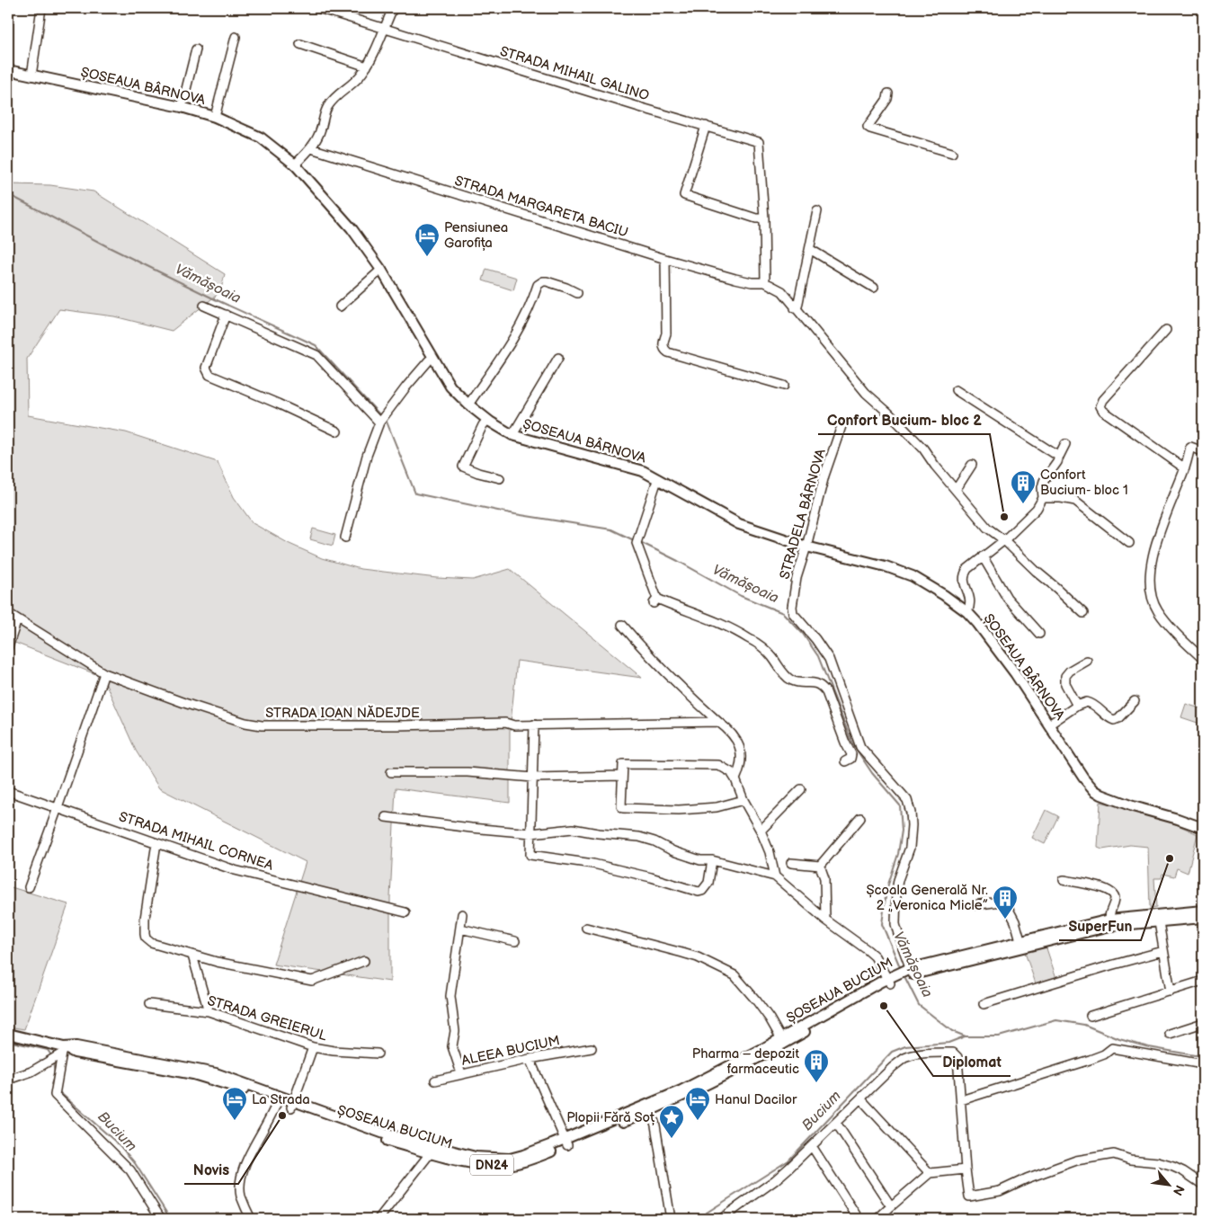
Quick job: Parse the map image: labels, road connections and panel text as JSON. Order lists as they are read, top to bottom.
{
  "streets": {
    "main road": ["ȘOSEAUA BÂRNOVA", "ȘOSEAUA BUCIUM", "DN24"],
    "street": [
      "STRADA MIHAIL GALINO",
      "STRADA MARGARETA BACIU",
      "STRADELA BÂRNOVA",
      "STRADA IOAN NĂDEJDE",
      "STRADA MIHAIL CORNEA",
      "STRADA GREIERUL",
      "ALEEA BUCIUM"
    ]
  },
  "crossings": [
    ["ȘOSEAUA BÂRNOVA", "STRADELA BÂRNOVA"],
    ["STRADELA BÂRNOVA", "ȘOSEAUA BUCIUM"]
  ],
  "water": ["Vămășoaia", "Bucium"],
  "places": {
    "hotel": ["Pensiunea Garofița", "La Strada", "Hanul Dacilor"],
    "building": ["Confort Bucium- bloc 1", "Școala Generală Nr. 2 „Veronica Micle”", "Pharma – depozit farmaceutic"],
    "other": [
      "Confort Bucium- bloc 2",
      "SuperFun",
      "Diplomat",
      "Novis"
    ],
    "place": ["Plopii Fără Soț"]
  },
  "north": "bottom right"
}
